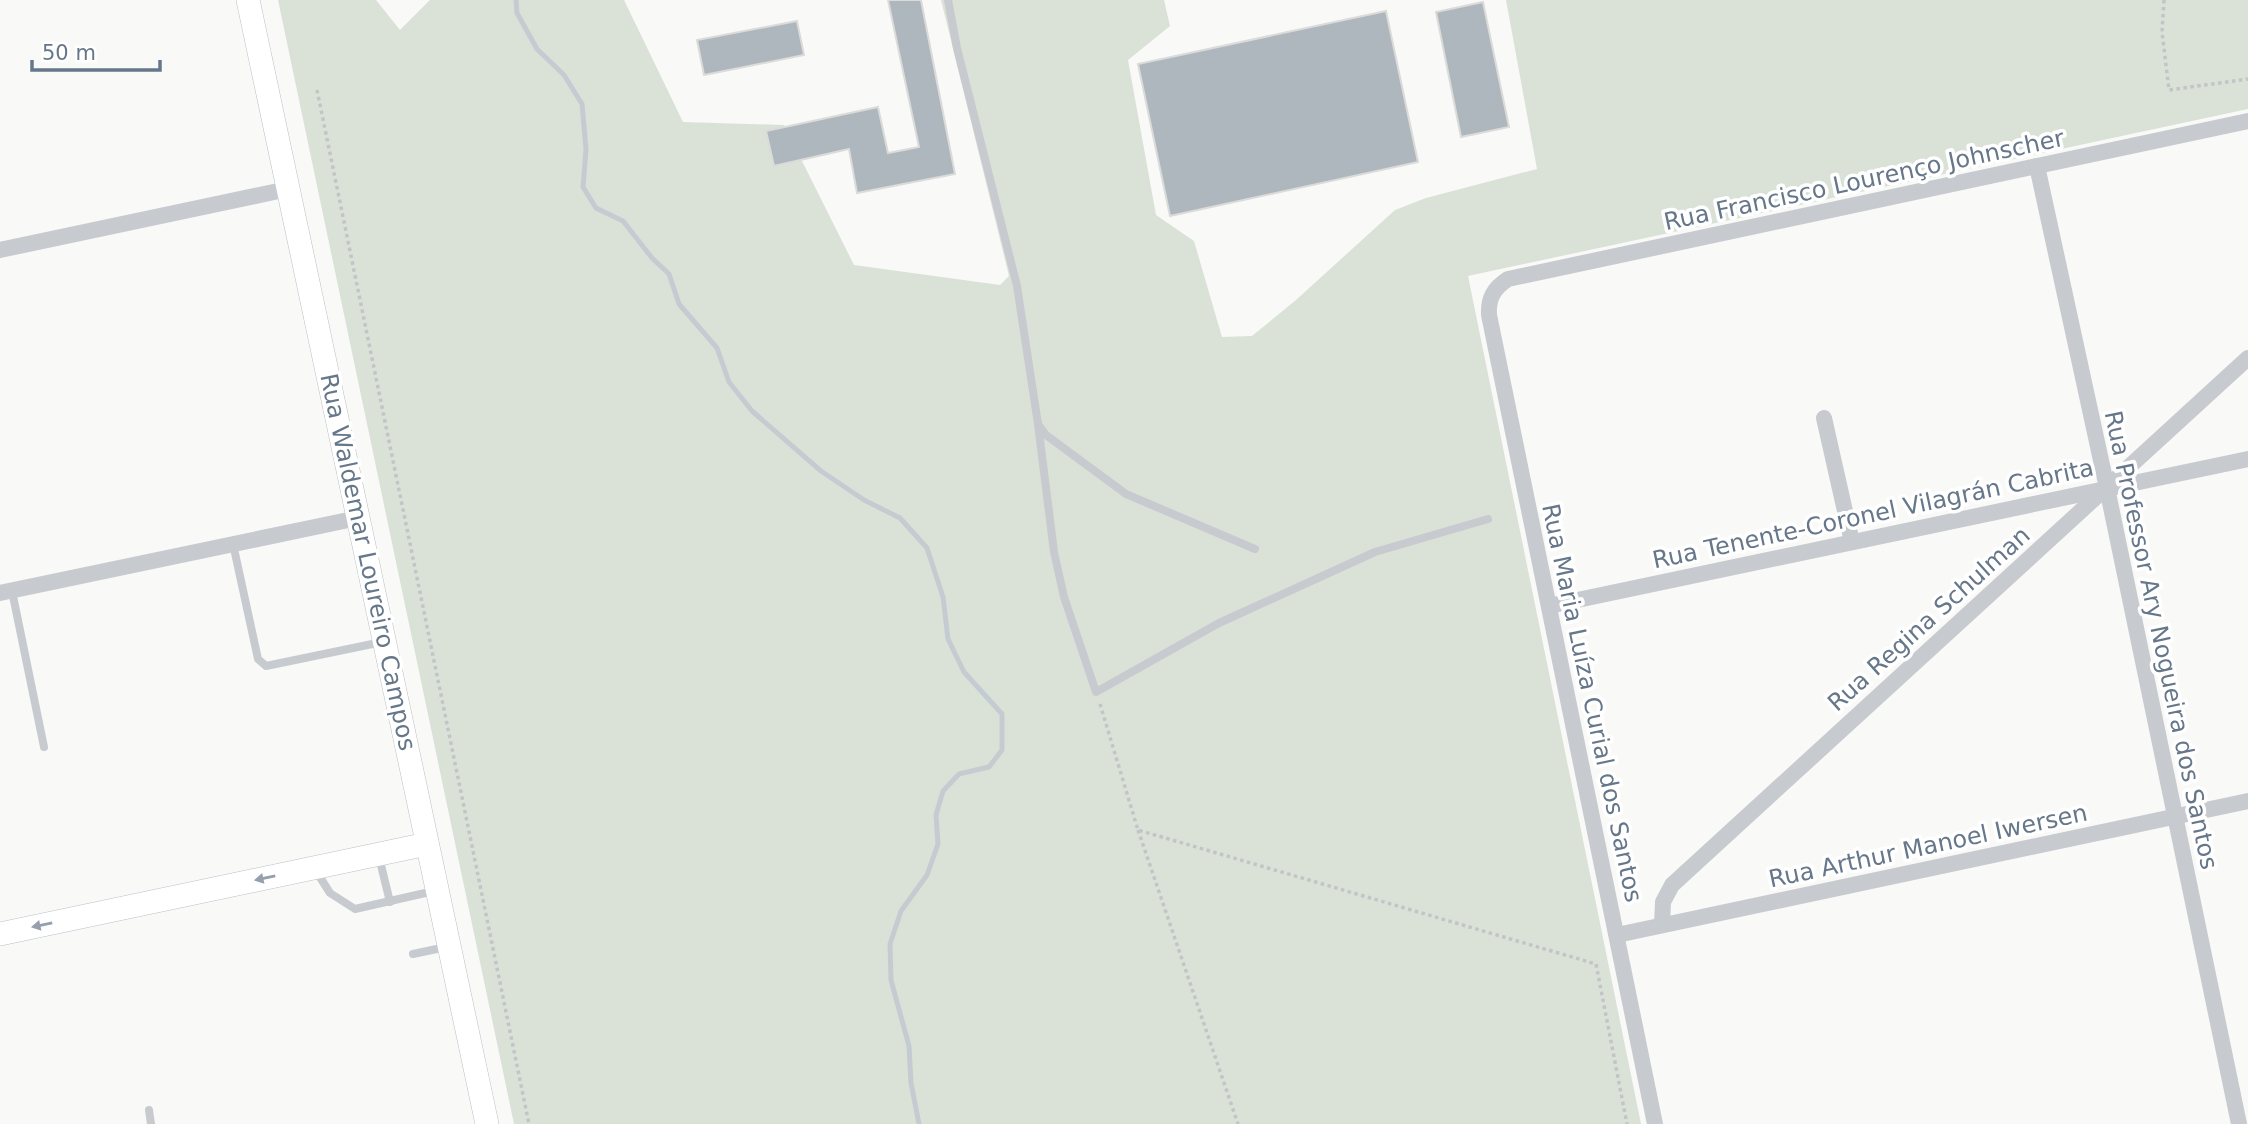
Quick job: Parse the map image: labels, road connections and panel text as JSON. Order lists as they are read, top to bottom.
{
  "streets": {
    "main road": ["Rua Waldemar Loureiro Campos"],
    "street": [
      "Rua Francisco Lourenço Johnscher",
      "Rua Tenente-Coronel Vilagrán Cabrita",
      "Rua Regina Schulman",
      "Rua Professor Ary Nogueira dos Santos",
      "Rua Maria Luíza Curial dos Santos",
      "Rua Arthur Manoel Iwersen"
    ]
  },
  "crossings": [
    ["Rua Francisco Lourenço Johnscher", "Rua Professor Ary Nogueira dos Santos"],
    ["Rua Francisco Lourenço Johnscher", "Rua Maria Luíza Curial dos Santos"],
    ["Rua Tenente-Coronel Vilagrán Cabrita", "Rua Regina Schulman"],
    ["Rua Tenente-Coronel Vilagrán Cabrita", "Rua Professor Ary Nogueira dos Santos"],
    ["Rua Tenente-Coronel Vilagrán Cabrita", "Rua Maria Luíza Curial dos Santos"],
    ["Rua Regina Schulman", "Rua Professor Ary Nogueira dos Santos"],
    ["Rua Regina Schulman", "Rua Arthur Manoel Iwersen"],
    ["Rua Professor Ary Nogueira dos Santos", "Rua Arthur Manoel Iwersen"],
    ["Rua Maria Luíza Curial dos Santos", "Rua Arthur Manoel Iwersen"]
  ],
  "scale_bar": "50 m"
}
